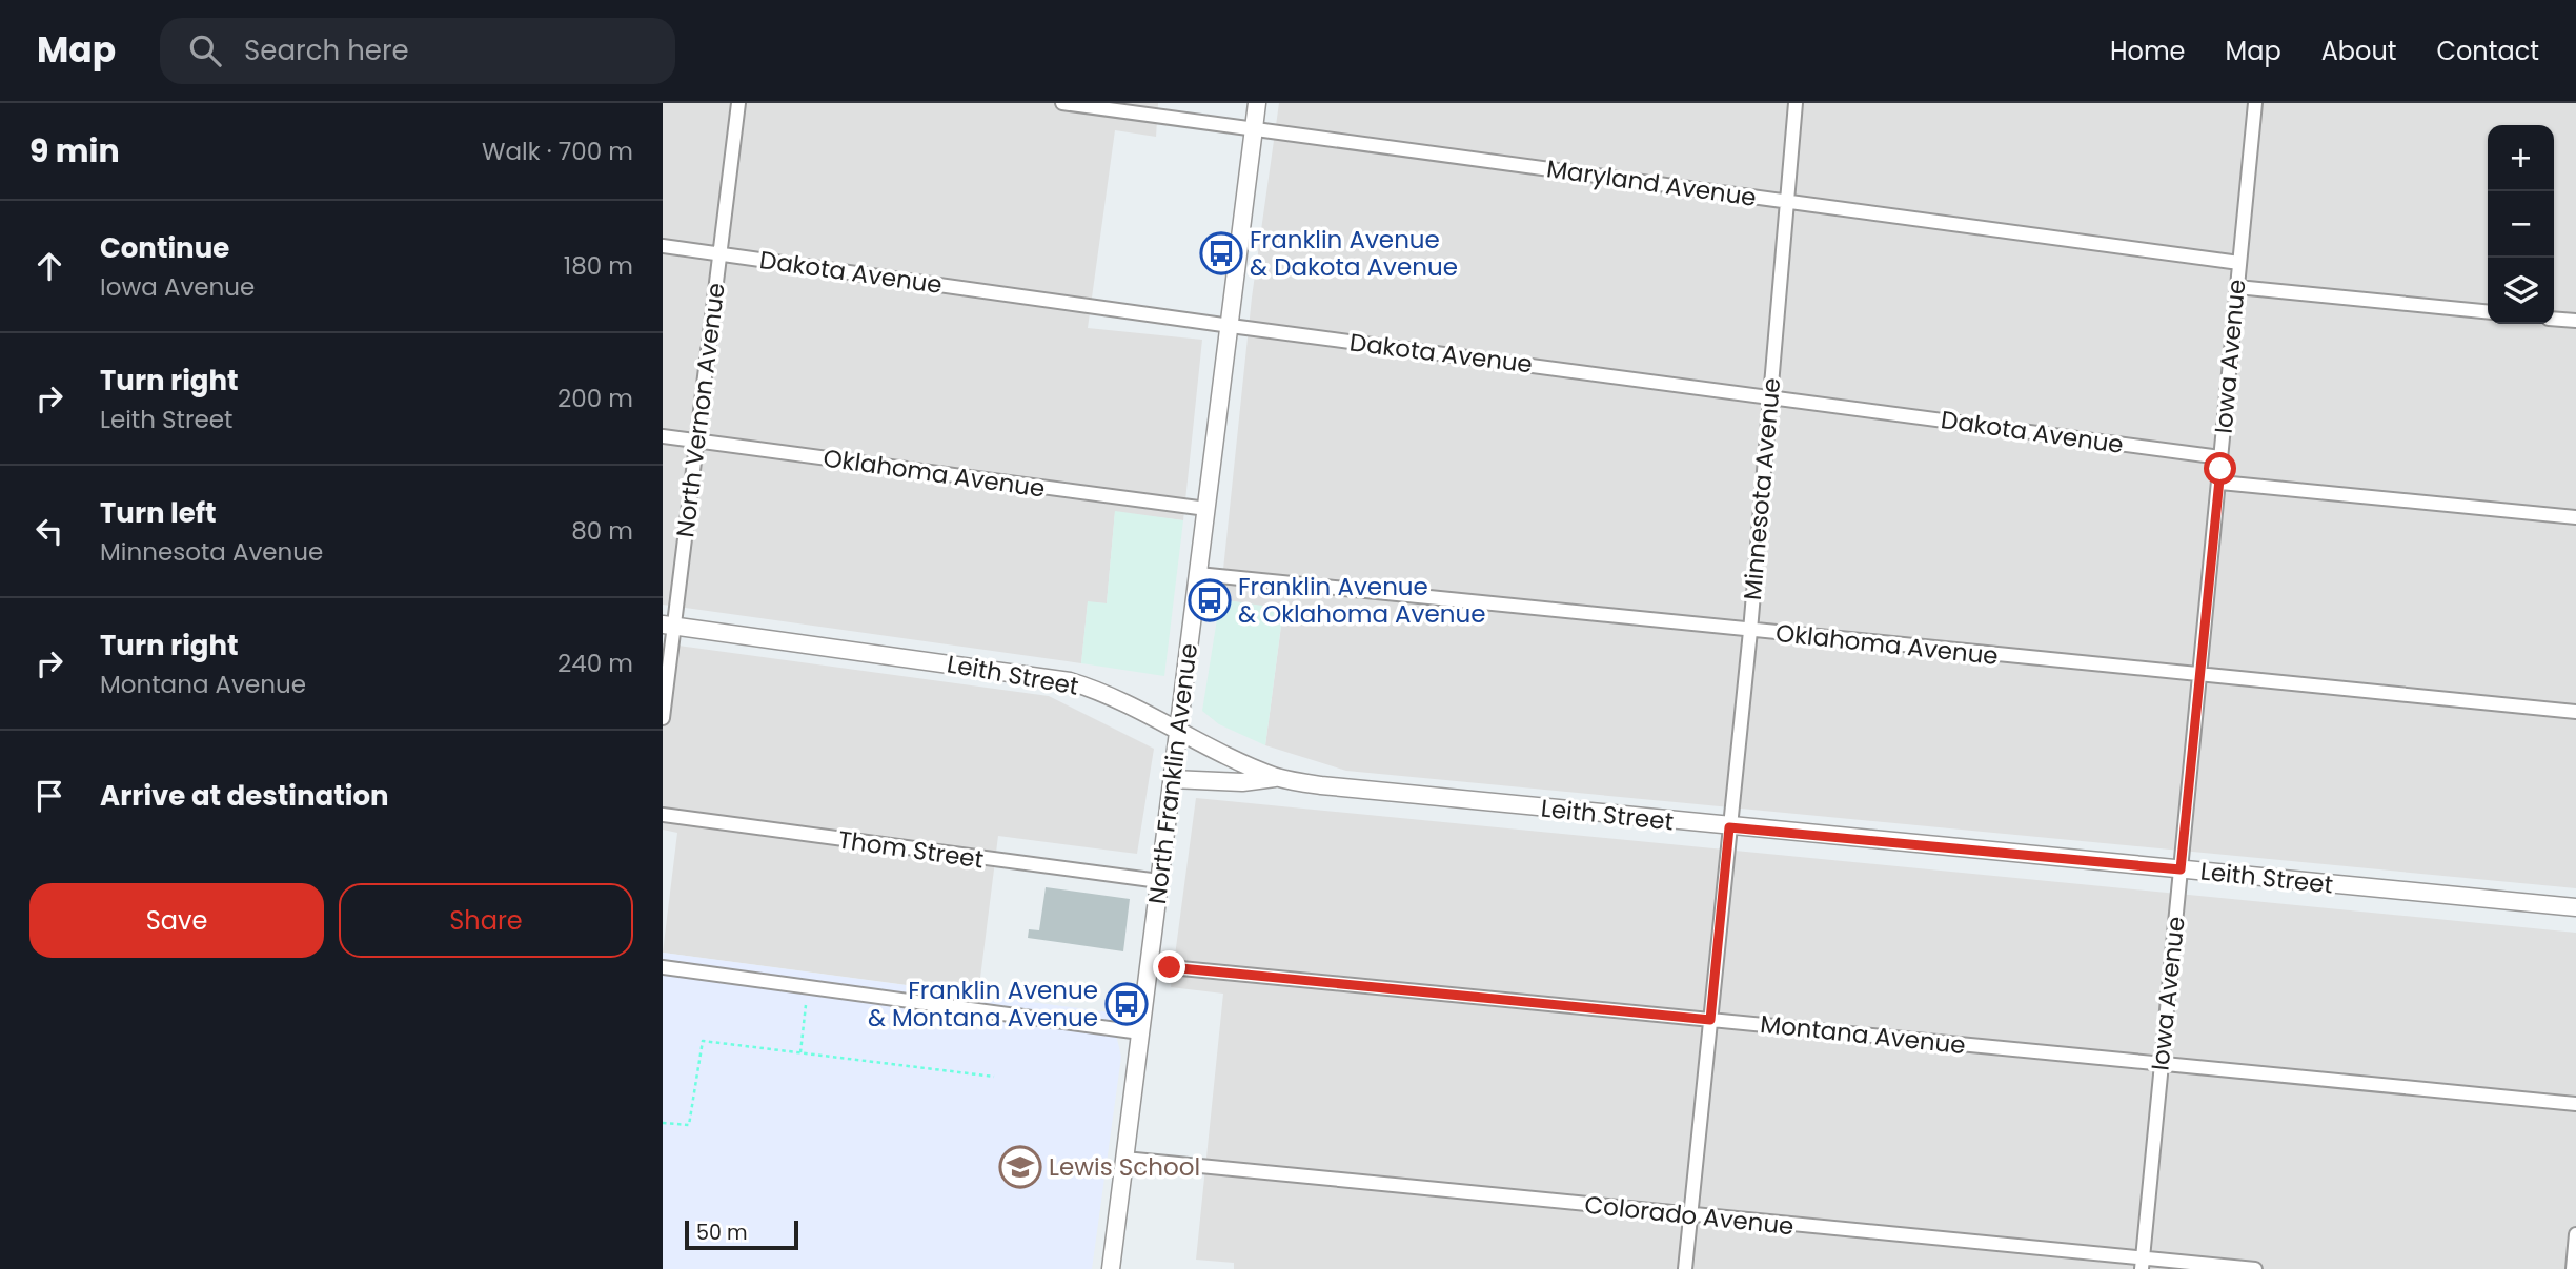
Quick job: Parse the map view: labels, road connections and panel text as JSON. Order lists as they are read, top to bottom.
{
  "streets": {
    "street": [
      "Maryland Avenue",
      "Dakota Avenue",
      "Iowa Avenue",
      "North Vernon Avenue",
      "Oklahoma Avenue",
      "Minnesota Avenue",
      "Leith Street",
      "North Franklin Avenue",
      "Thom Street",
      "Montana Avenue",
      "Colorado Avenue"
    ]
  },
  "crossings": [
    ["Maryland Avenue", "Iowa Avenue"],
    ["Maryland Avenue", "Minnesota Avenue"],
    ["Maryland Avenue", "North Franklin Avenue"],
    ["Dakota Avenue", "Iowa Avenue"],
    ["Dakota Avenue", "North Vernon Avenue"],
    ["Dakota Avenue", "Minnesota Avenue"],
    ["Dakota Avenue", "North Franklin Avenue"],
    ["Iowa Avenue", "Oklahoma Avenue"],
    ["Iowa Avenue", "Leith Street"],
    ["Iowa Avenue", "Montana Avenue"],
    ["Iowa Avenue", "Colorado Avenue"],
    ["North Vernon Avenue", "Oklahoma Avenue"],
    ["North Vernon Avenue", "Leith Street"],
    ["Oklahoma Avenue", "Minnesota Avenue"],
    ["Oklahoma Avenue", "North Franklin Avenue"],
    ["Minnesota Avenue", "Leith Street"],
    ["Minnesota Avenue", "Montana Avenue"],
    ["Minnesota Avenue", "Colorado Avenue"],
    ["Leith Street", "North Franklin Avenue"],
    ["North Franklin Avenue", "Thom Street"],
    ["North Franklin Avenue", "Montana Avenue"],
    ["North Franklin Avenue", "Colorado Avenue"]
  ],
  "places": {
    "bus stop": ["Franklin Avenue & Dakota Avenue", "Franklin Avenue & Oklahoma Avenue", "Franklin Avenue & Montana Avenue"],
    "school or university": ["Lewis School"]
  },
  "scale_bar": "50 m",
  "page": {
    "header": "Map",
    "search": "Search here",
    "nav": [
      "Home",
      "Map",
      "About",
      "Contact"
    ],
    "heading": ["9 min", "Walk · 700 m"],
    "map_buttons": ["+", "−"],
    "list": [
      ["Continue", "Iowa Avenue", "180 m"],
      ["Turn right", "Leith Street", "200 m"],
      ["Turn left", "Minnesota Avenue", "80 m"],
      ["Turn right", "Montana Avenue", "240 m"],
      "Arrive at destination"
    ],
    "buttons": ["Save", "Share"],
    "scale": "50 m"
  }
}
